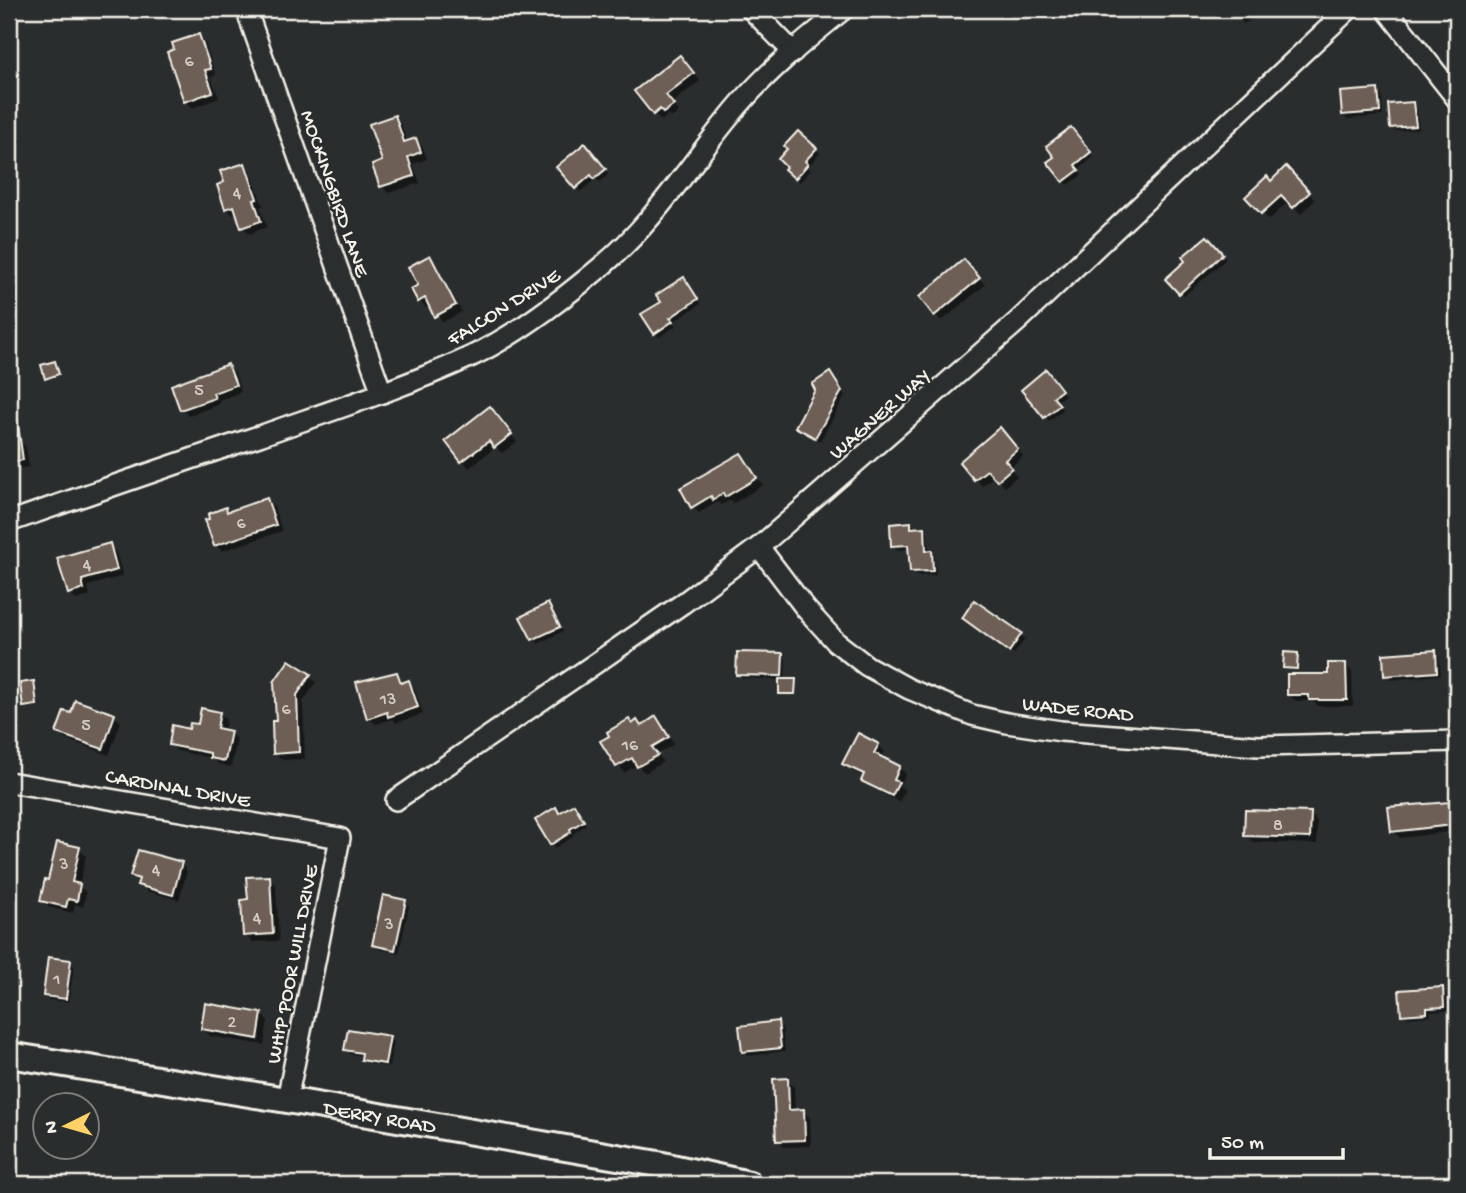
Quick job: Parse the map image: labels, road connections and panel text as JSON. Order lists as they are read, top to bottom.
{
  "streets": {
    "main road": ["DERRY ROAD"],
    "street": [
      "MOCKINGBIRD LANE",
      "FALCON DRIVE",
      "WAGNER WAY",
      "WADE ROAD",
      "CARDINAL DRIVE",
      "WHIP POOR WILL DRIVE"
    ]
  },
  "crossings": [
    ["MOCKINGBIRD LANE", "FALCON DRIVE"],
    ["WAGNER WAY", "WADE ROAD"],
    ["CARDINAL DRIVE", "WHIP POOR WILL DRIVE"],
    ["WHIP POOR WILL DRIVE", "DERRY ROAD"]
  ],
  "house_numbers": [
    "6",
    "4",
    "5",
    "6",
    "4",
    "13",
    "6",
    "5",
    "16",
    "8",
    "3",
    "4",
    "4",
    "3",
    "1",
    "2"
  ],
  "scale_bar": "50 m",
  "north": "left"
}
